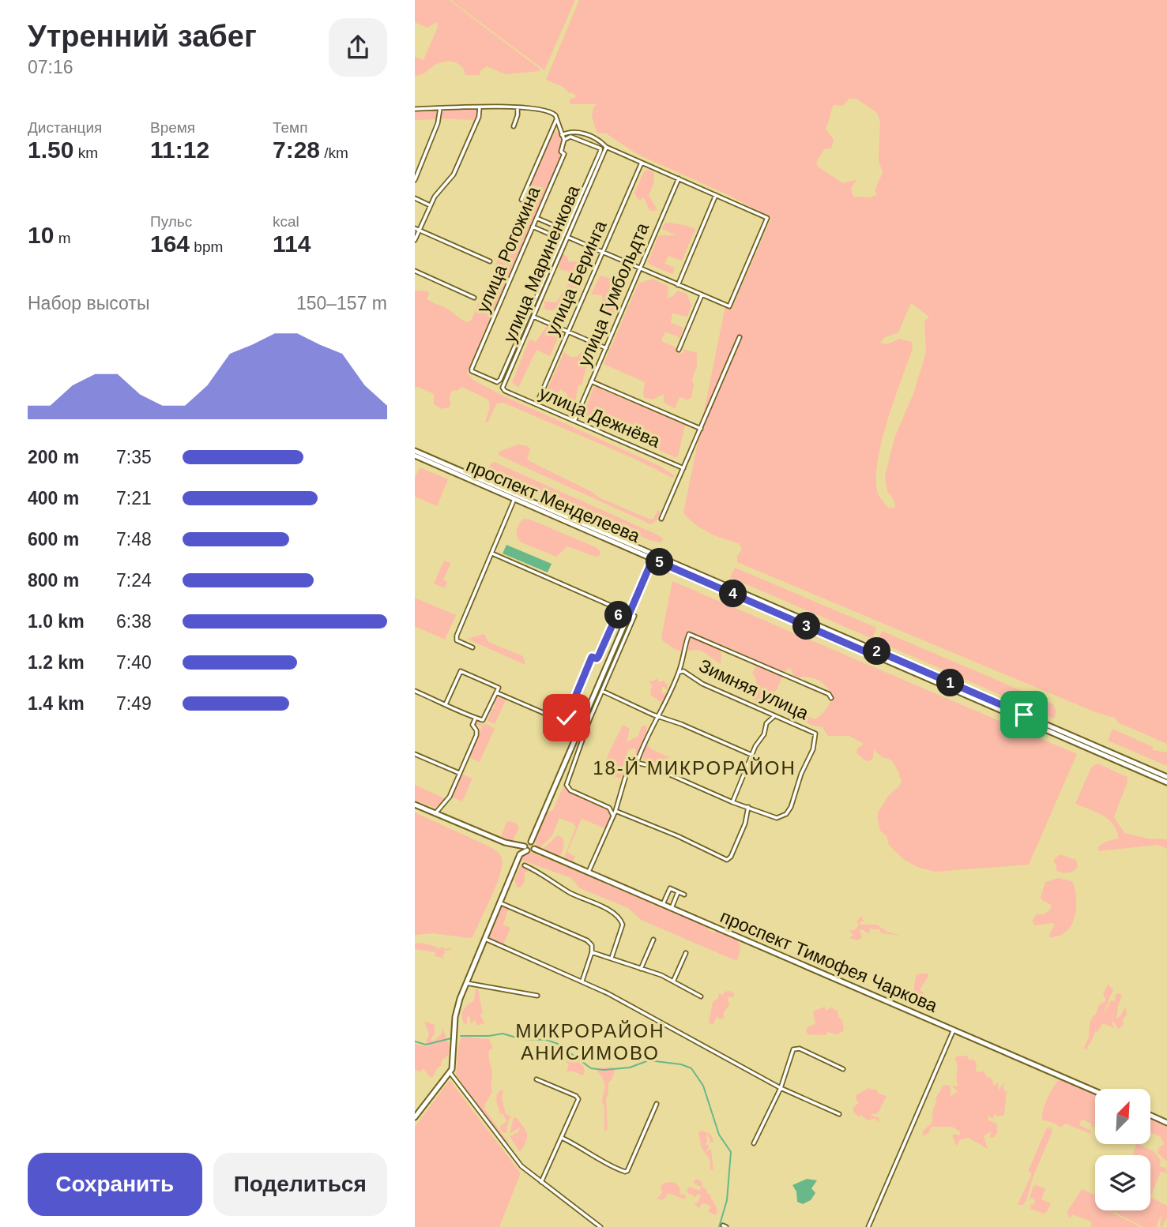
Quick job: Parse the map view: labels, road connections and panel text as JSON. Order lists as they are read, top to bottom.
{
  "streets": {
    "main road": ["проспект Менделеева", "проспект Тимофея Чаркова"],
    "street": [
      "улица Рогожина",
      "улица Мариненкова",
      "улица Беринга",
      "улица Гумбольдта",
      "улица Дежнёва",
      "Зимняя улица"
    ]
  },
  "crossings": [
    ["улица Мариненкова", "улица Дежнёва"],
    ["улица Беринга", "улица Дежнёва"],
    ["улица Гумбольдта", "улица Дежнёва"]
  ],
  "districts": ["18-Й МИКРОРАЙОН", "МИКРОРАЙОН АНИСИМОВО"],
  "north": "top right",
  "page": {
    "heading": ["Утренний забег", "07:16"],
    "stats": [
      ["Дистанция", "1.50 km"],
      ["Время", "11:12"],
      ["Темп", "7:28 /km"],
      ["10 m"],
      ["Пульс", "164 bpm"],
      ["kcal", "114"]
    ],
    "chart": ["Набор высоты", "150–157 m"],
    "list": [
      {
        "name": "200 m",
        "note": "7:35"
      },
      {
        "name": "400 m",
        "note": "7:21"
      },
      {
        "name": "600 m",
        "note": "7:48"
      },
      {
        "name": "800 m",
        "note": "7:24"
      },
      {
        "name": "1.0 km",
        "note": "6:38"
      },
      {
        "name": "1.2 km",
        "note": "7:40"
      },
      {
        "name": "1.4 km",
        "note": "7:49"
      }
    ],
    "pins": [
      "5",
      "4",
      "6",
      "3",
      "2",
      "1"
    ],
    "buttons": ["Сохранить", "Поделиться"]
  }
}
